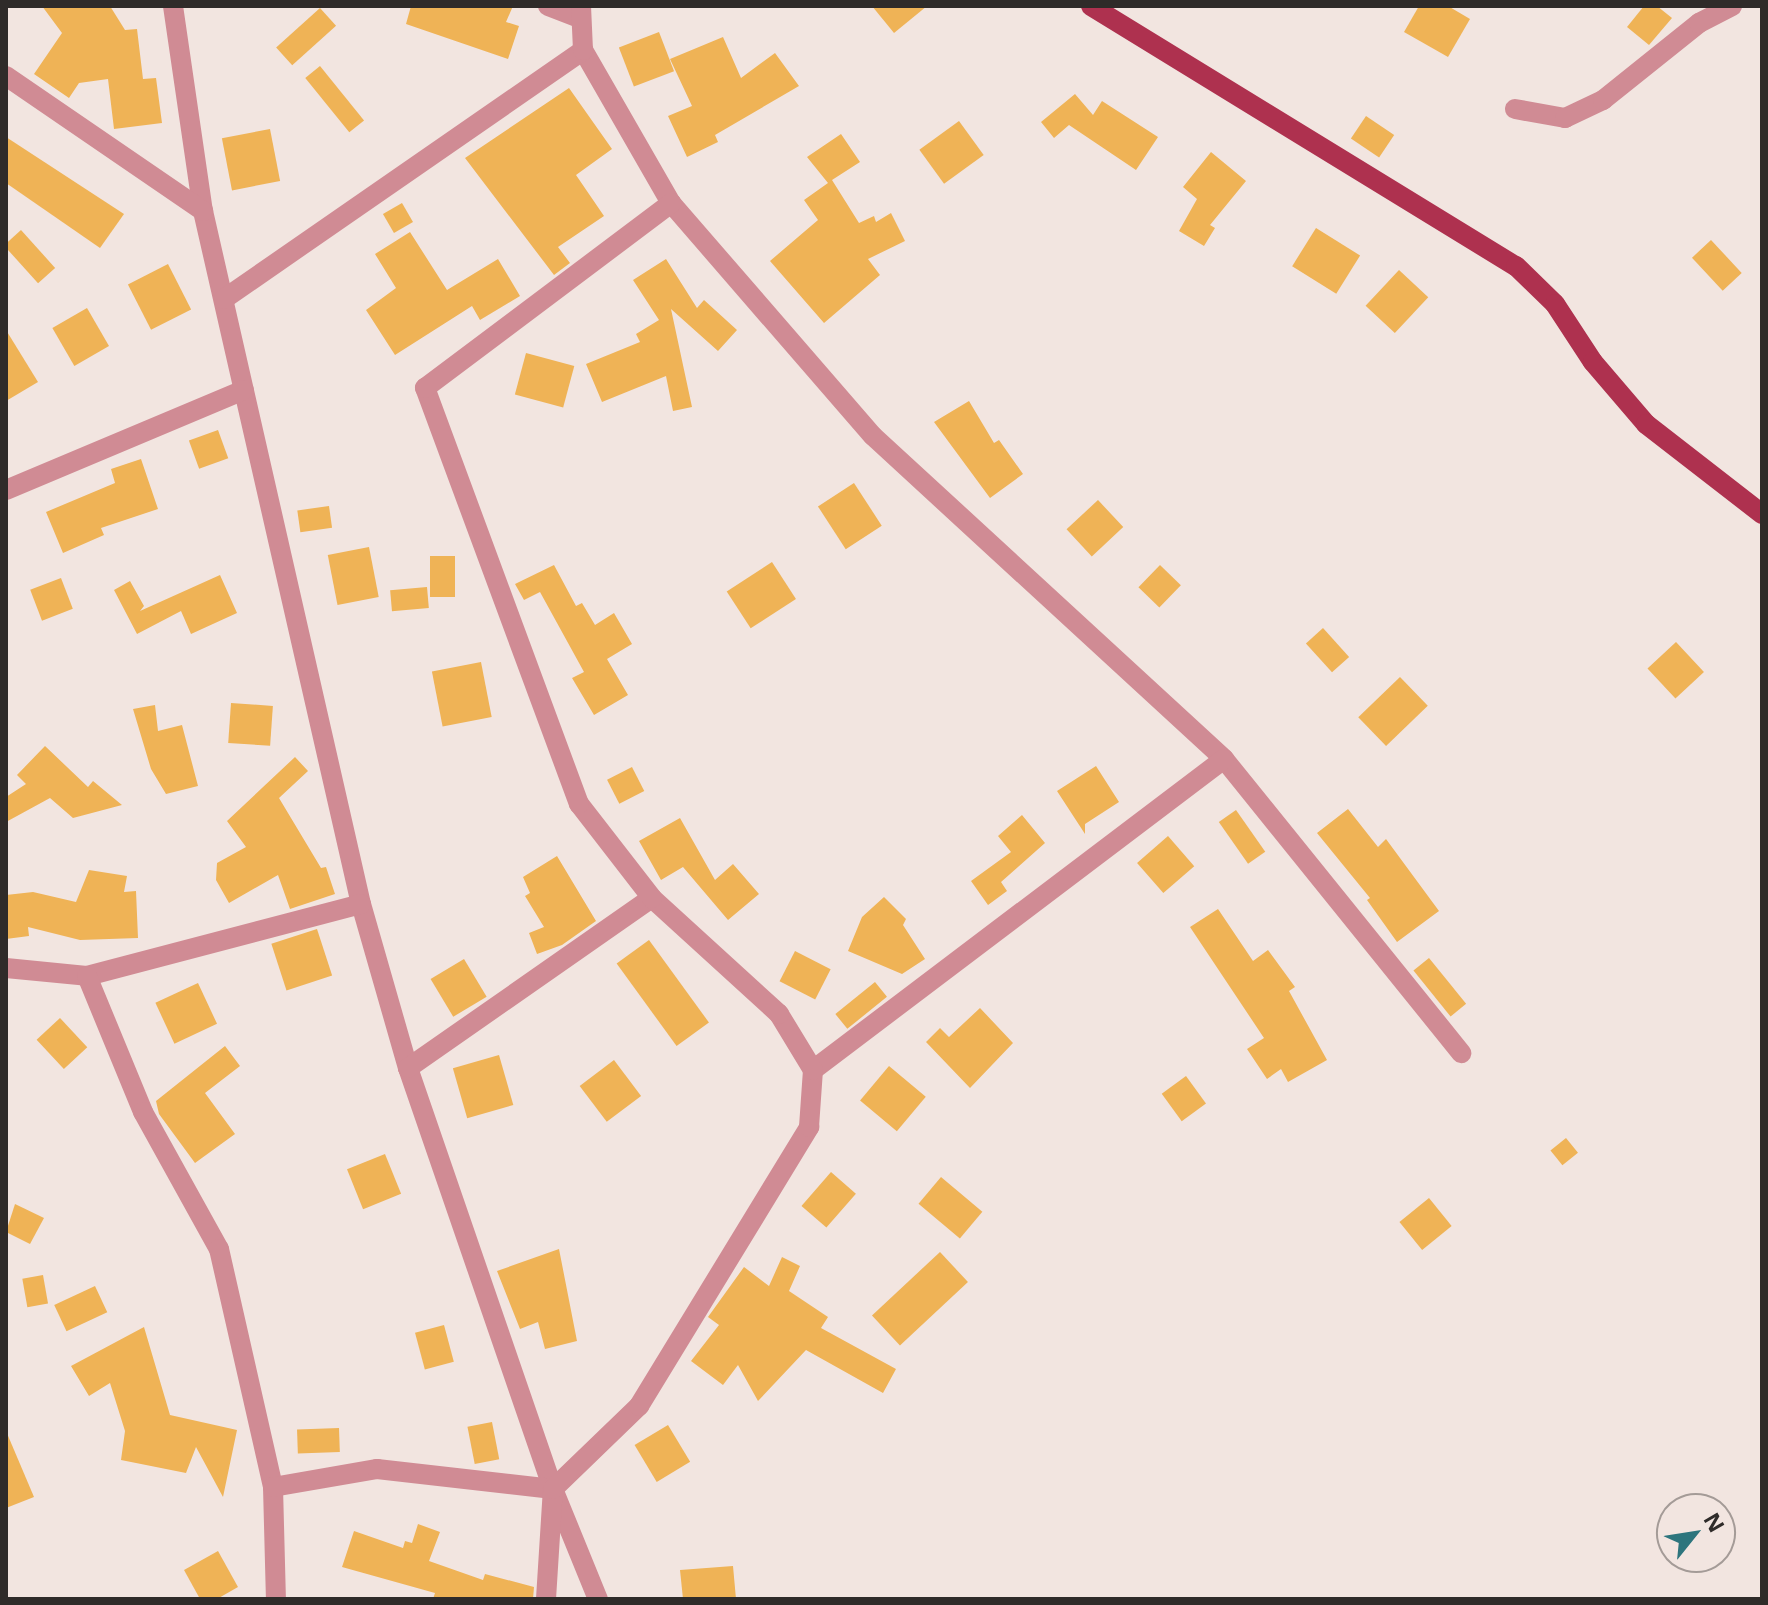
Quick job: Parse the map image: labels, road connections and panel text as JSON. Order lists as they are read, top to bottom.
{
  "north": "top right"
}
